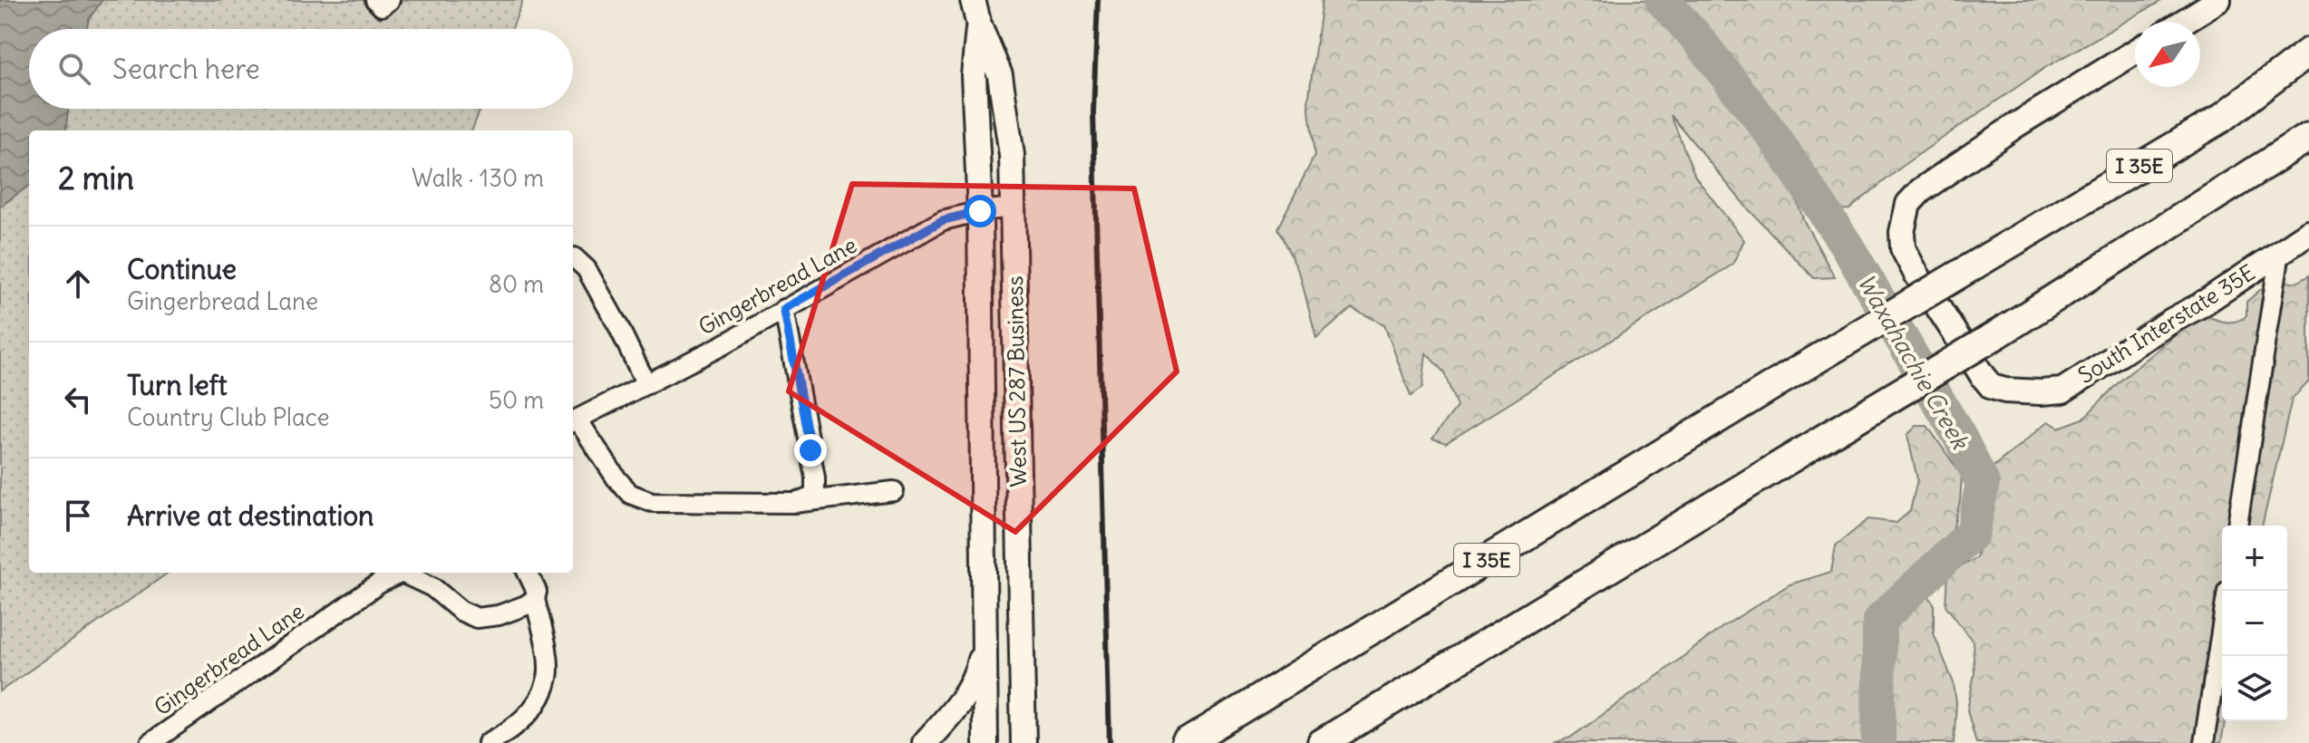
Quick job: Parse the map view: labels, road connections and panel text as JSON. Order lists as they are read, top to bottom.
{
  "streets": {
    "highway": ["I 35E"],
    "main road": ["South Interstate 35E", "West US 287 Business"],
    "street": ["Gingerbread Lane"]
  },
  "crossings": [
    ["Gingerbread Lane", "West US 287 Business"]
  ],
  "water": ["Waxahachie Creek"],
  "north": "bottom left",
  "page": {
    "search": "Search here",
    "heading": ["2 min", "Walk · 130 m"],
    "list": [
      ["Continue", "Gingerbread Lane", "80 m"],
      ["Turn left", "Country Club Place", "50 m"],
      "Arrive at destination"
    ],
    "map_buttons": ["+", "−"]
  }
}
